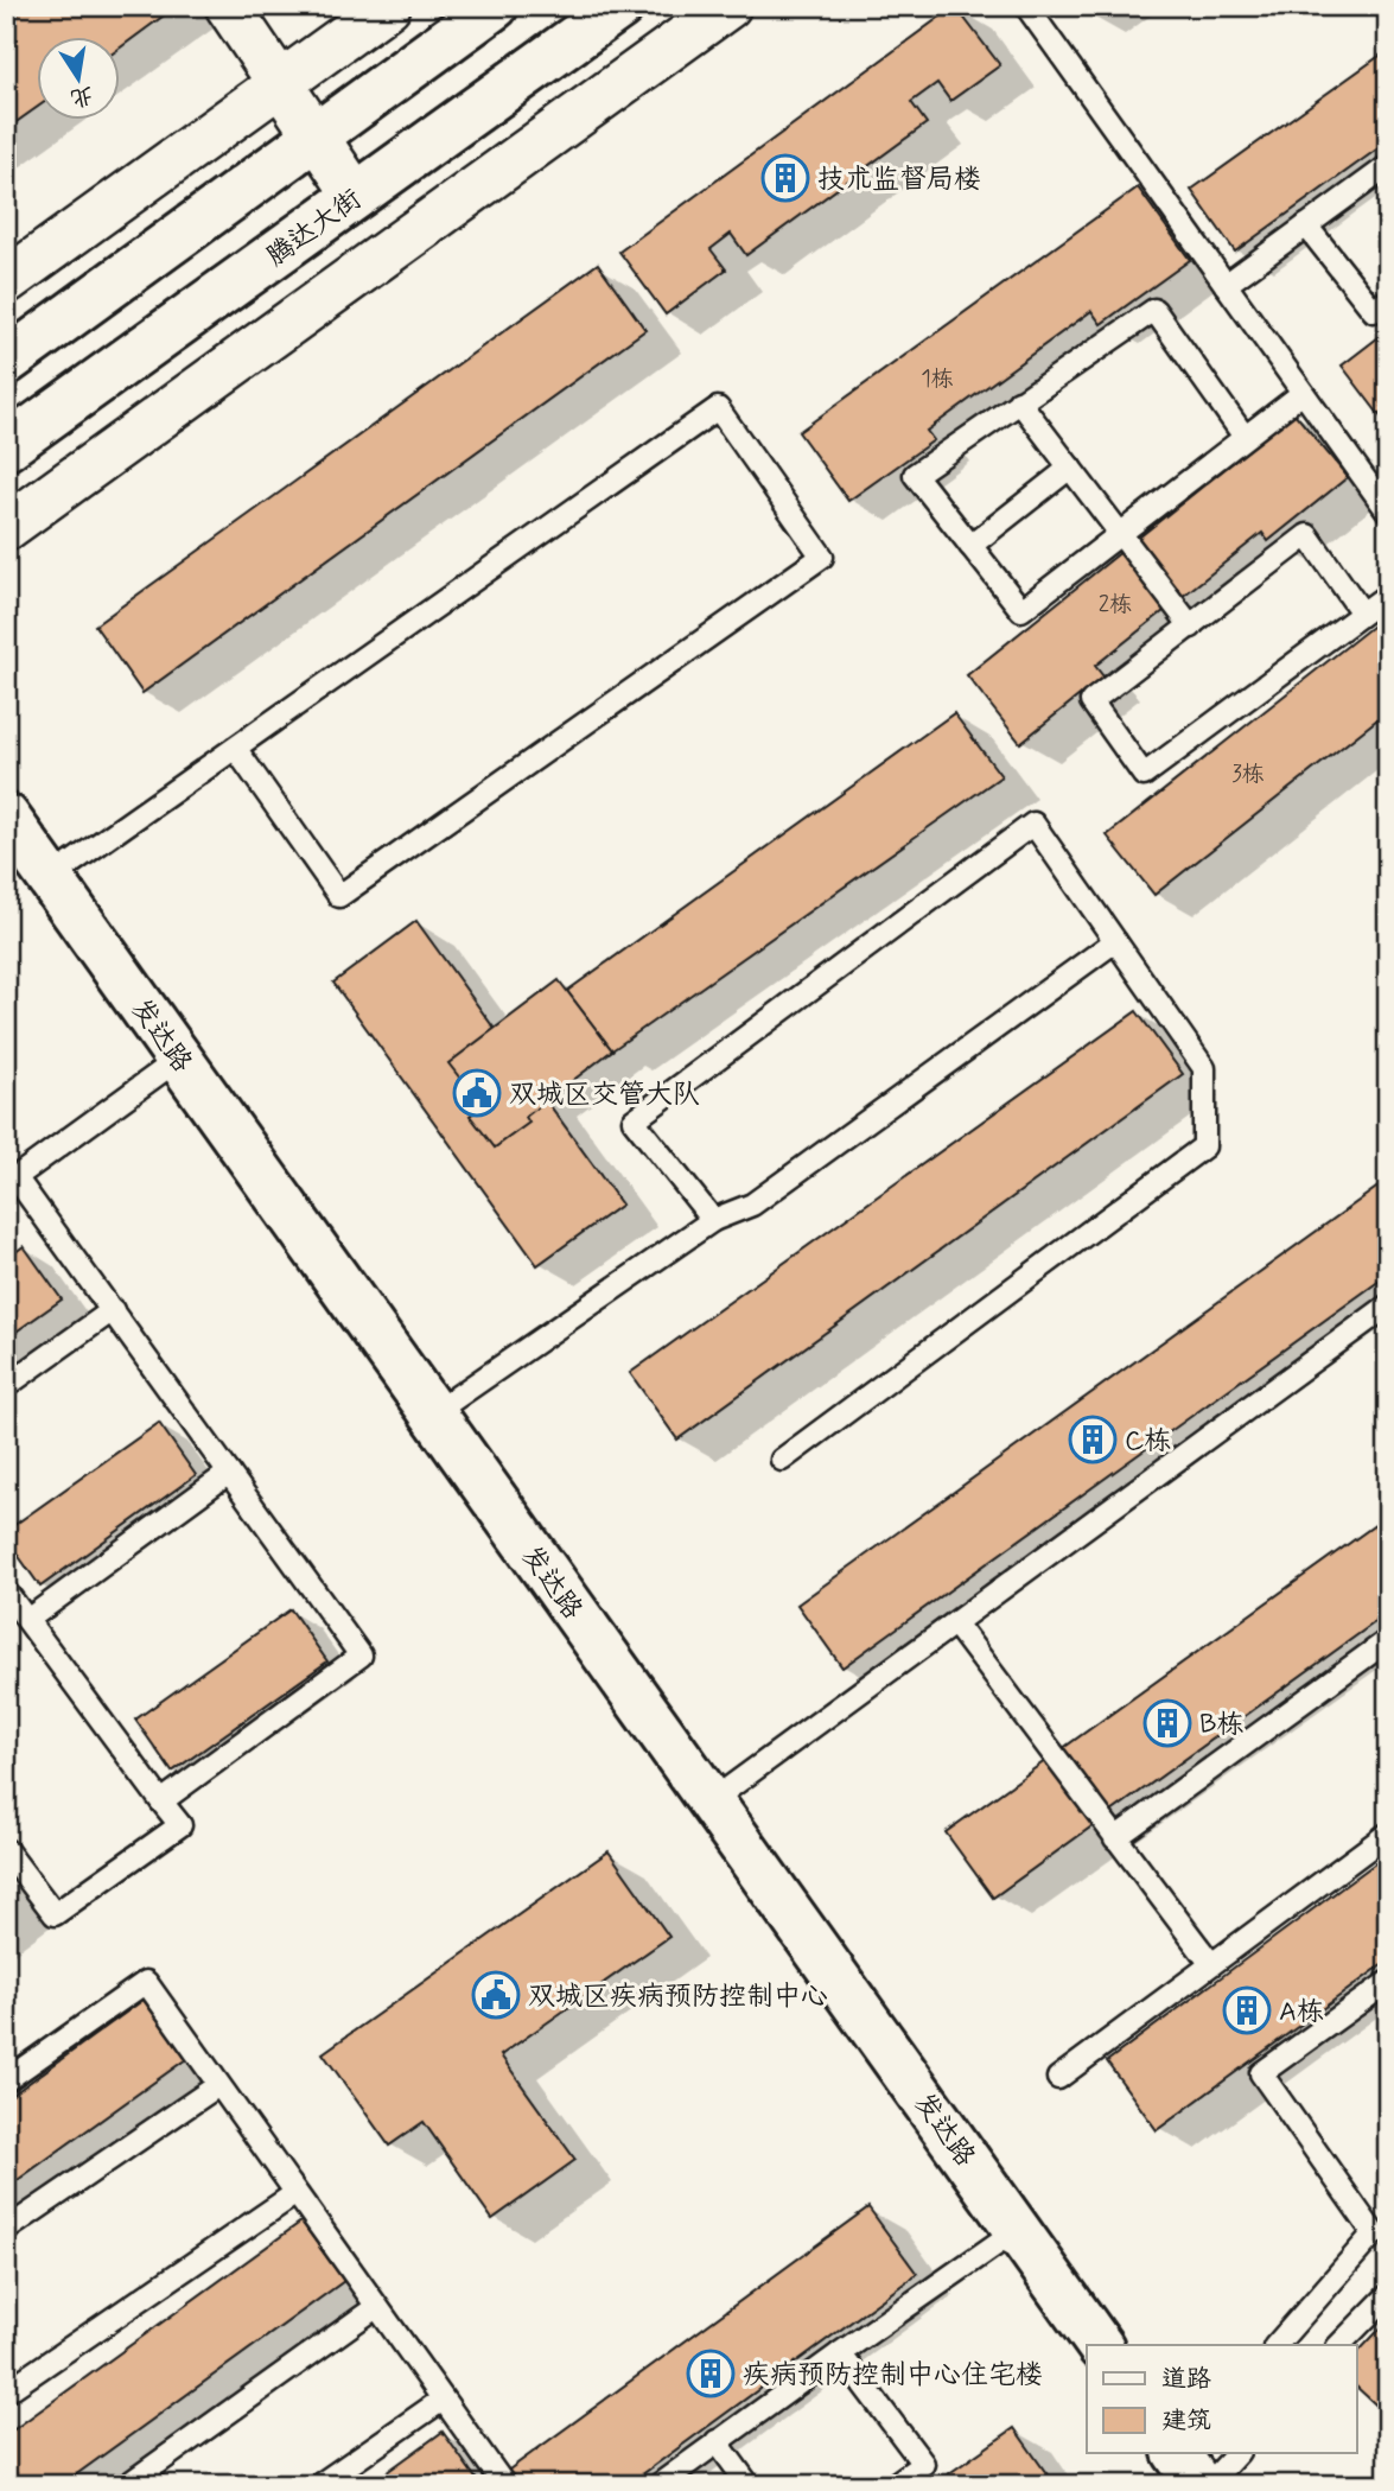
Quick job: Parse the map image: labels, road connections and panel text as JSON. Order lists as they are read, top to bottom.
{
  "streets": {
    "street": ["腾达大街", "发达路"]
  },
  "places": {
    "building": [
      "技术监督局楼",
      "C栋",
      "B栋",
      "A栋",
      "疾病预防控制中心住宅楼"
    ],
    "public building": ["双城区交管大队", "双城区疾病预防控制中心"]
  },
  "house_numbers": ["1栋", "2栋", "3栋"],
  "legend": ["道路", "建筑"],
  "north": "bottom"
}
